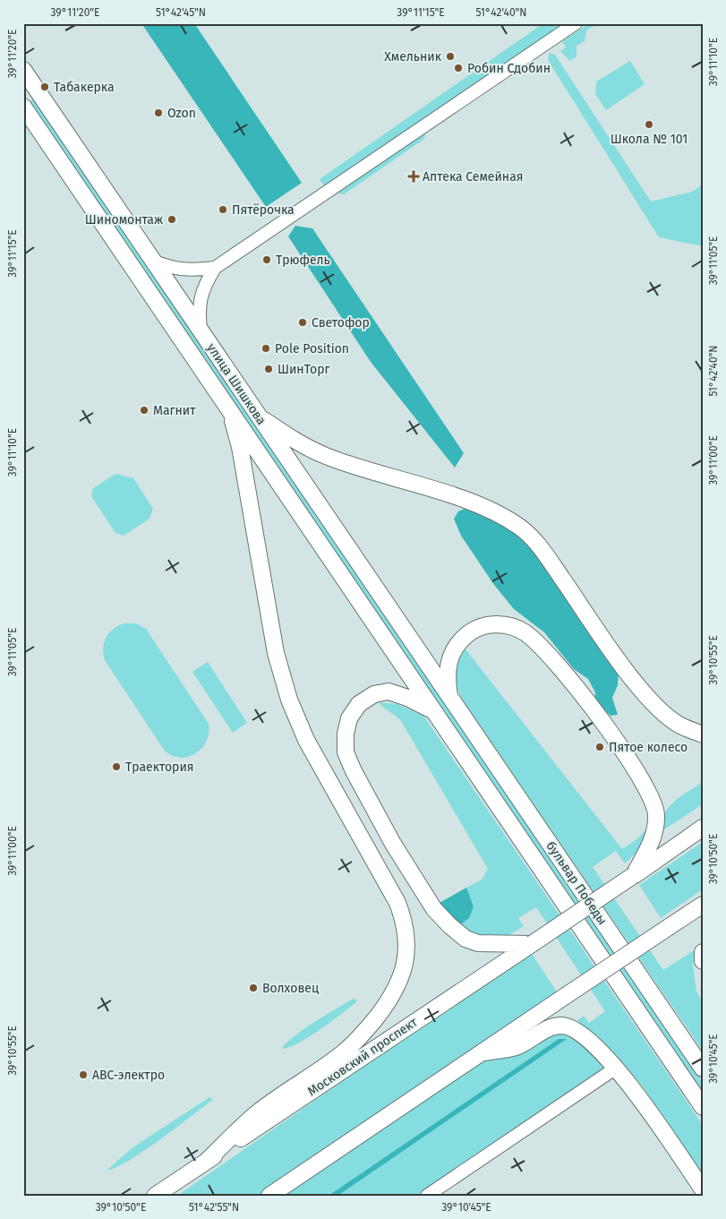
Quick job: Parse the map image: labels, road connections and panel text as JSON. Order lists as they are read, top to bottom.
{
  "streets": {
    "main road": ["улица Шишкова", "бульвар Победы", "Московский проспект"]
  },
  "crossings": [
    ["улица Шишкова", "бульвар Победы"]
  ],
  "places": {
    "other": [
      "Хмельник",
      "Робин Сдобин",
      "Табакерка",
      "Ozon",
      "Школа № 101",
      "Пятёрочка",
      "Шиномонтаж",
      "Трюфель",
      "Светофор",
      "Pole Position",
      "ШинТорг",
      "Магнит",
      "Пятое колесо",
      "Траектория",
      "Волховец",
      "АВС-электро"
    ],
    "health": ["Аптека Семейная"]
  },
  "coordinates": [
    "39°11'20\"E",
    "51°42'45\"N",
    "39°11'15\"E",
    "51°42'40\"N",
    "39°11'10\"E",
    "39°11'05\"E",
    "39°11'00\"E",
    "39°10'55\"E",
    "39°10'50\"E",
    "39°10'45\"E",
    "51°42'55\"N"
  ]
}
